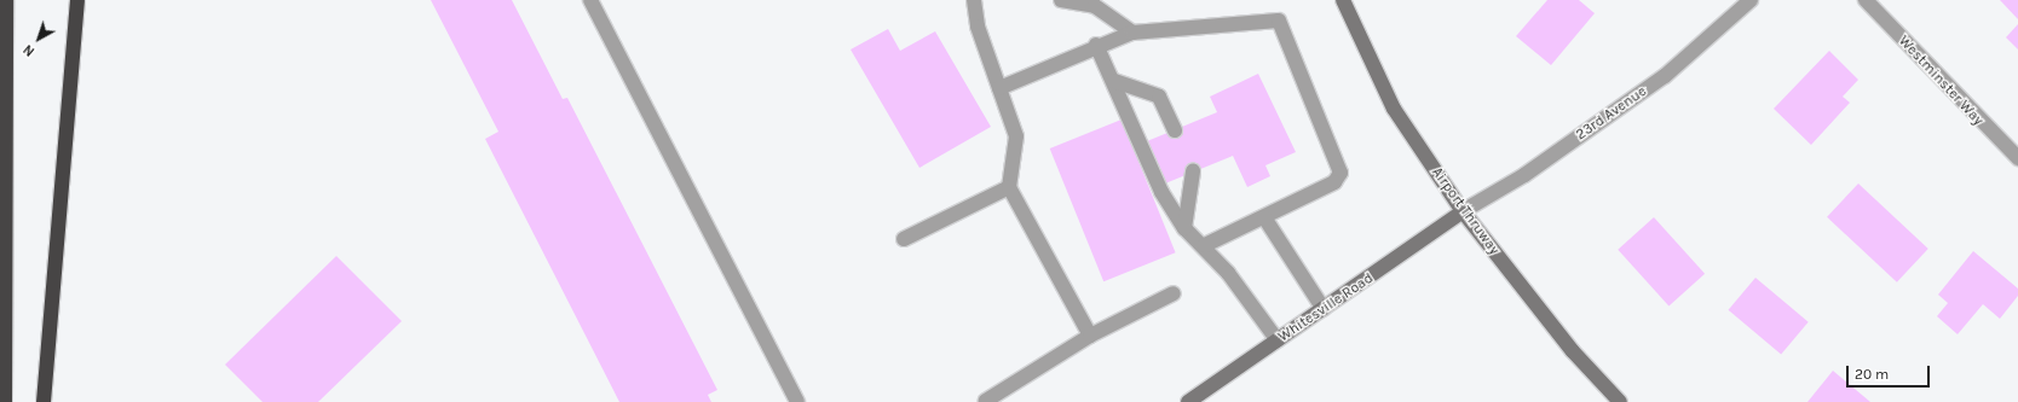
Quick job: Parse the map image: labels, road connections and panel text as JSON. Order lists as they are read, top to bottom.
{
  "streets": {
    "main road": ["Airport Thruway", "Whitesville Road"],
    "street": ["Westminster Way", "23rd Avenue"]
  },
  "crossings": [
    ["23rd Avenue", "Airport Thruway"],
    ["23rd Avenue", "Whitesville Road"],
    ["Airport Thruway", "Whitesville Road"]
  ],
  "scale_bar": "20 m",
  "north": "bottom left"
}
